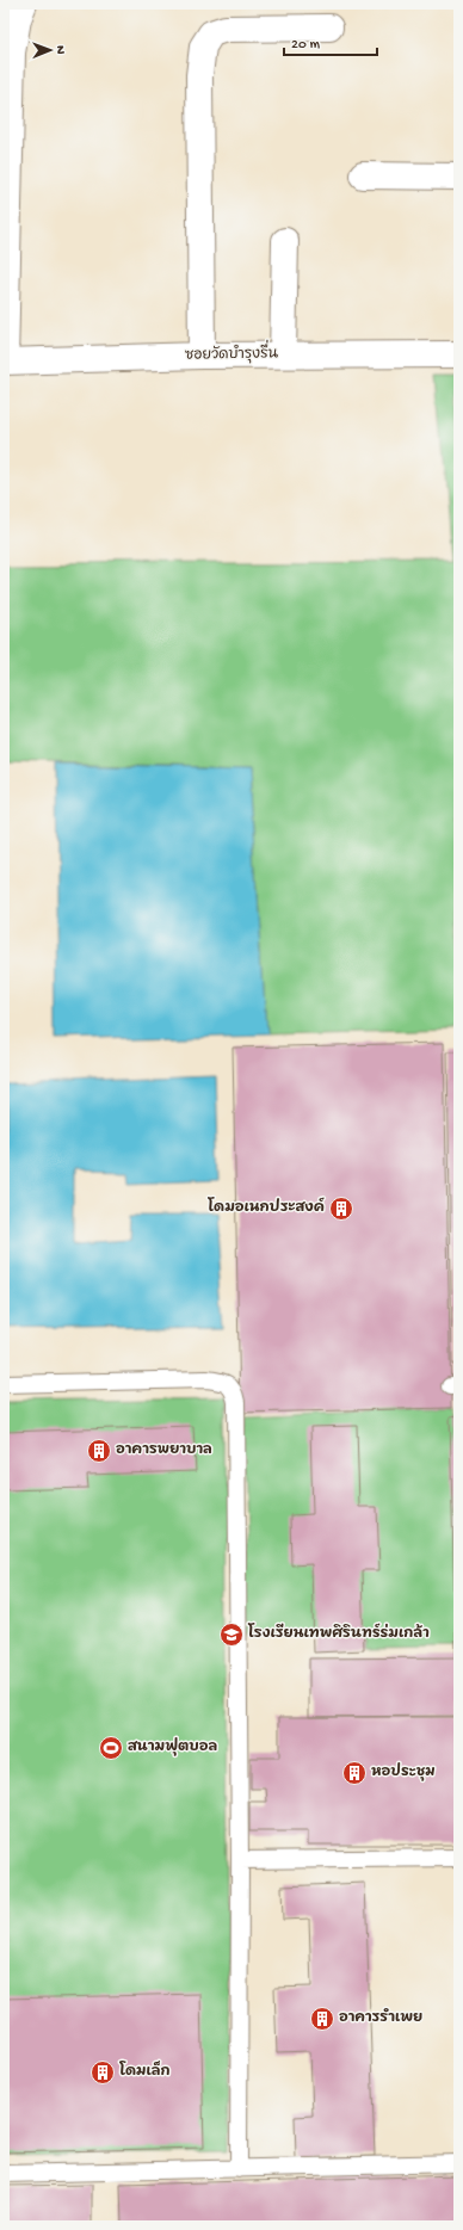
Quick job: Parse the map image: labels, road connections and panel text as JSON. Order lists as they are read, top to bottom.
{
  "streets": {
    "street": ["ซอยวัดบำรุงรื่น"]
  },
  "places": {
    "building": [
      "โดมอเนกประสงค์",
      "อาคารพยาบาล",
      "หอประชุม",
      "อาคารรำเพย",
      "โดมเล็ก"
    ],
    "school or university": ["โรงเรียนเทพศิรินทร์ร่มเกล้า"],
    "sports": ["สนามฟุตบอล"]
  },
  "scale_bar": "20 m",
  "north": "right"
}
